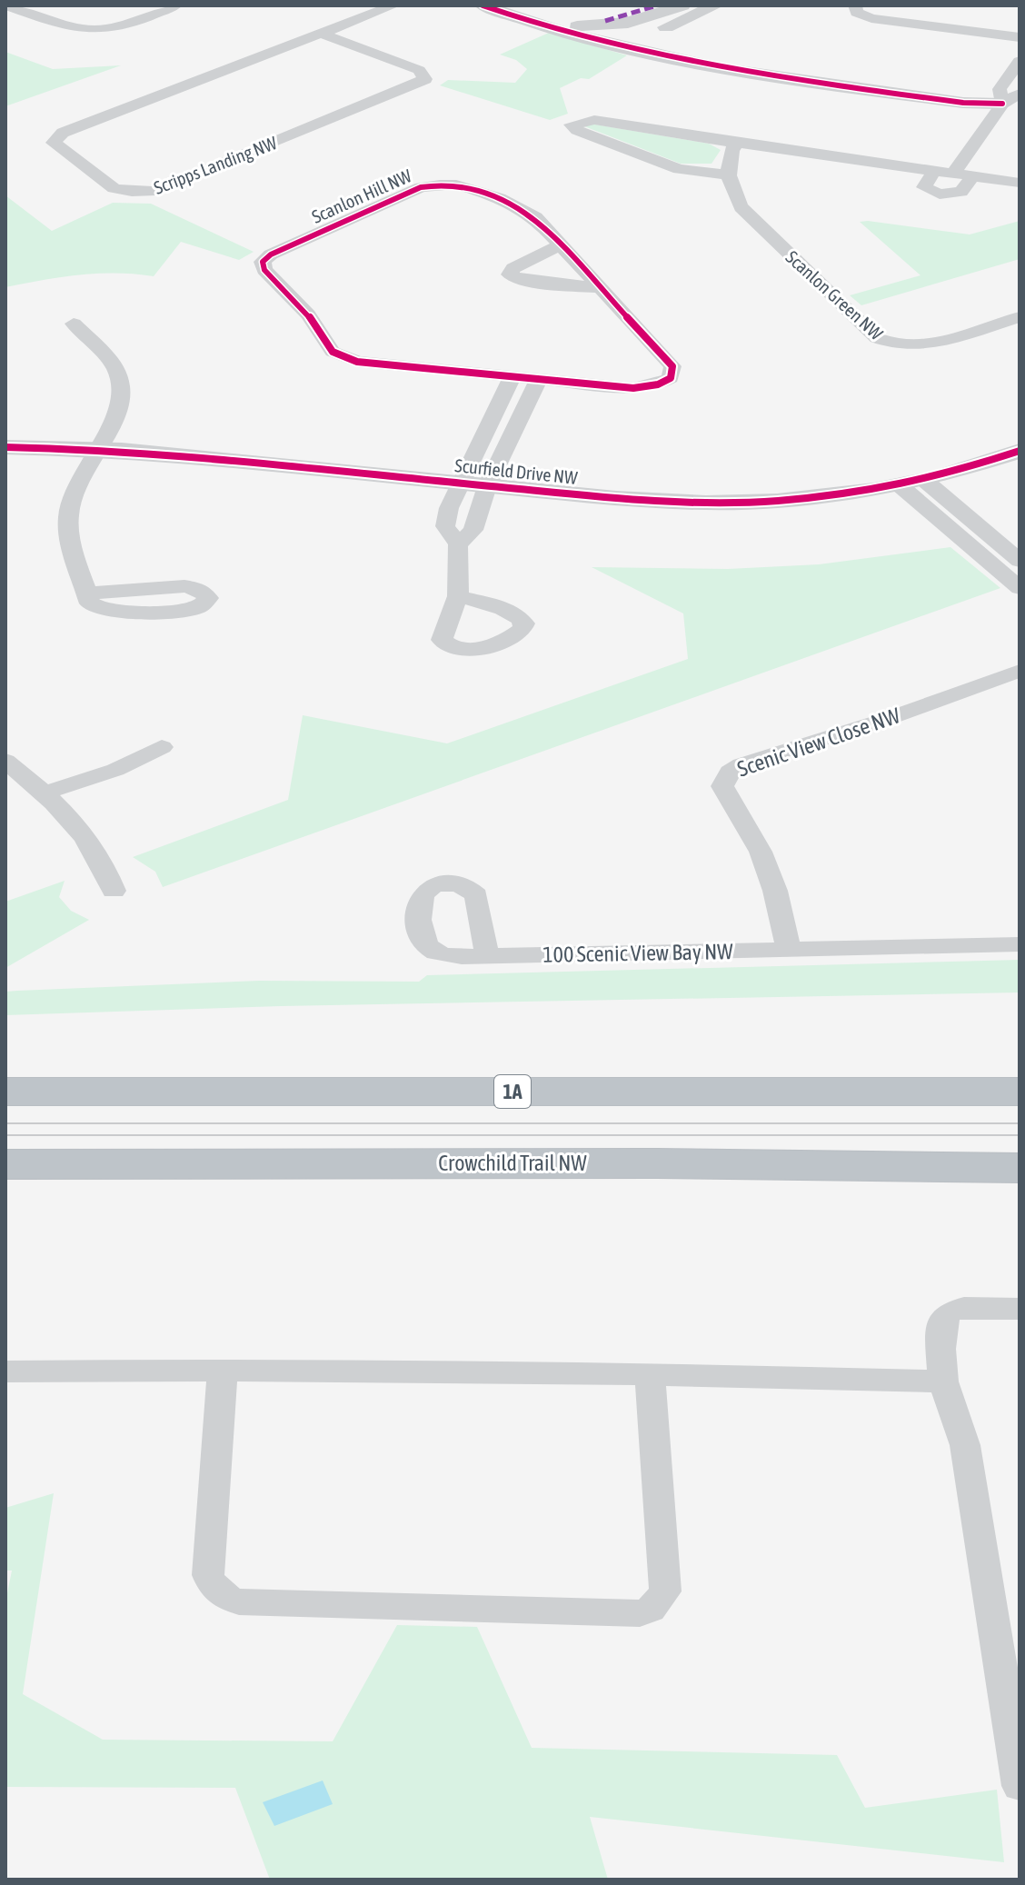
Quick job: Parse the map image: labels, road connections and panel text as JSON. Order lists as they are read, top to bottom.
{
  "streets": {
    "highway": ["1A", "Crowchild Trail NW"],
    "street": [
      "Scripps Landing NW",
      "Scanlon Hill NW",
      "Scanlon Green NW",
      "Scurfield Drive NW",
      "Scenic View Close NW",
      "100 Scenic View Bay NW"
    ]
  },
  "crossings": [
    ["Scenic View Close NW", "100 Scenic View Bay NW"]
  ]
}
